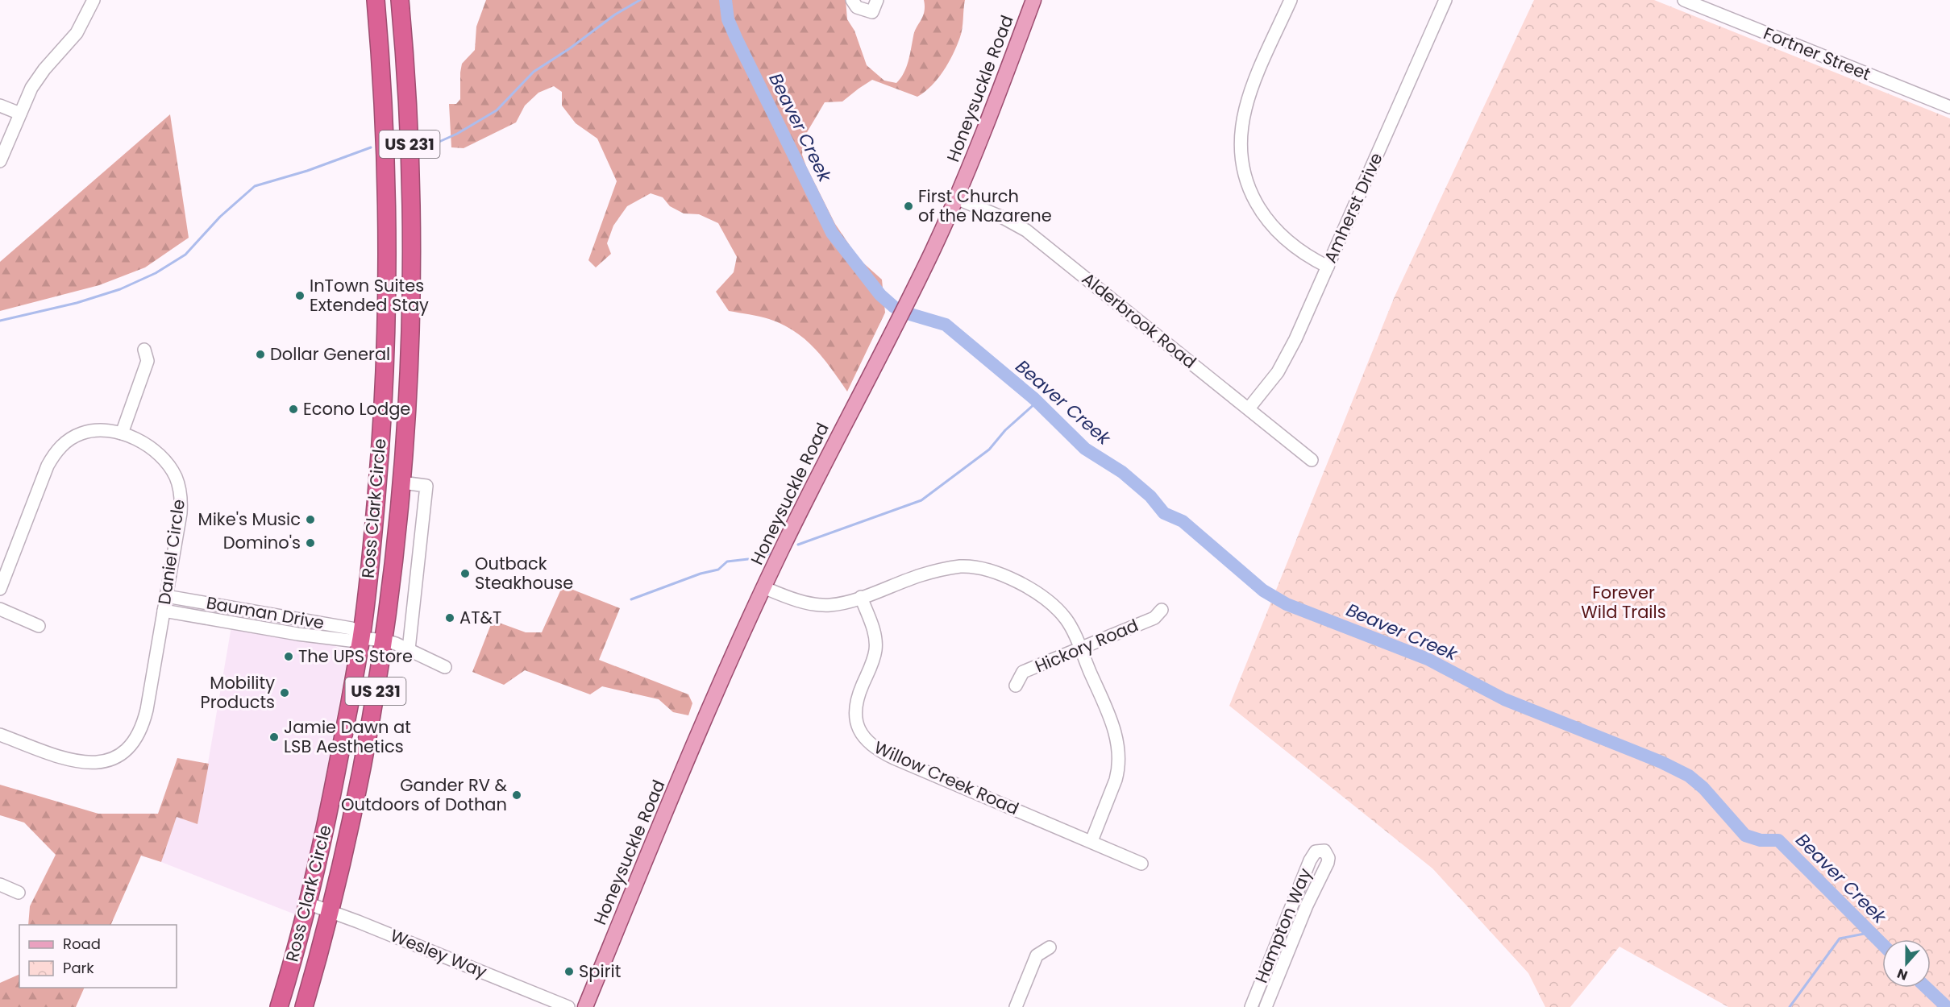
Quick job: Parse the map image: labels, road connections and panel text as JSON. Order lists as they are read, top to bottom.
{
  "streets": {
    "highway": ["US 231", "Ross Clark Circle"],
    "main road": ["Honeysuckle Road"],
    "street": [
      "Fortner Street",
      "Amherst Drive",
      "Alderbrook Road",
      "Daniel Circle",
      "Bauman Drive",
      "Hickory Road",
      "Willow Creek Road",
      "Hampton Way",
      "Wesley Way"
    ]
  },
  "crossings": [
    ["Honeysuckle Road", "Alderbrook Road"],
    ["Amherst Drive", "Alderbrook Road"],
    ["Ross Clark Circle", "Bauman Drive"],
    ["Ross Clark Circle", "Wesley Way"],
    ["Daniel Circle", "Bauman Drive"]
  ],
  "water": ["Beaver Creek"],
  "parks": ["Forever Wild Trails"],
  "places": [
    "First Church of the Nazarene",
    "InTown Suites Extended Stay",
    "Dollar General",
    "Econo Lodge",
    "Mike's Music",
    "Domino's",
    "Outback Steakhouse",
    "AT&T",
    "The UPS Store",
    "Mobility Products",
    "Jamie Dawn at LSB Aesthetics",
    "Gander RV & Outdoors of Dothan",
    "Spirit"
  ],
  "legend": ["Road", "Park"],
  "north": "bottom"
}
